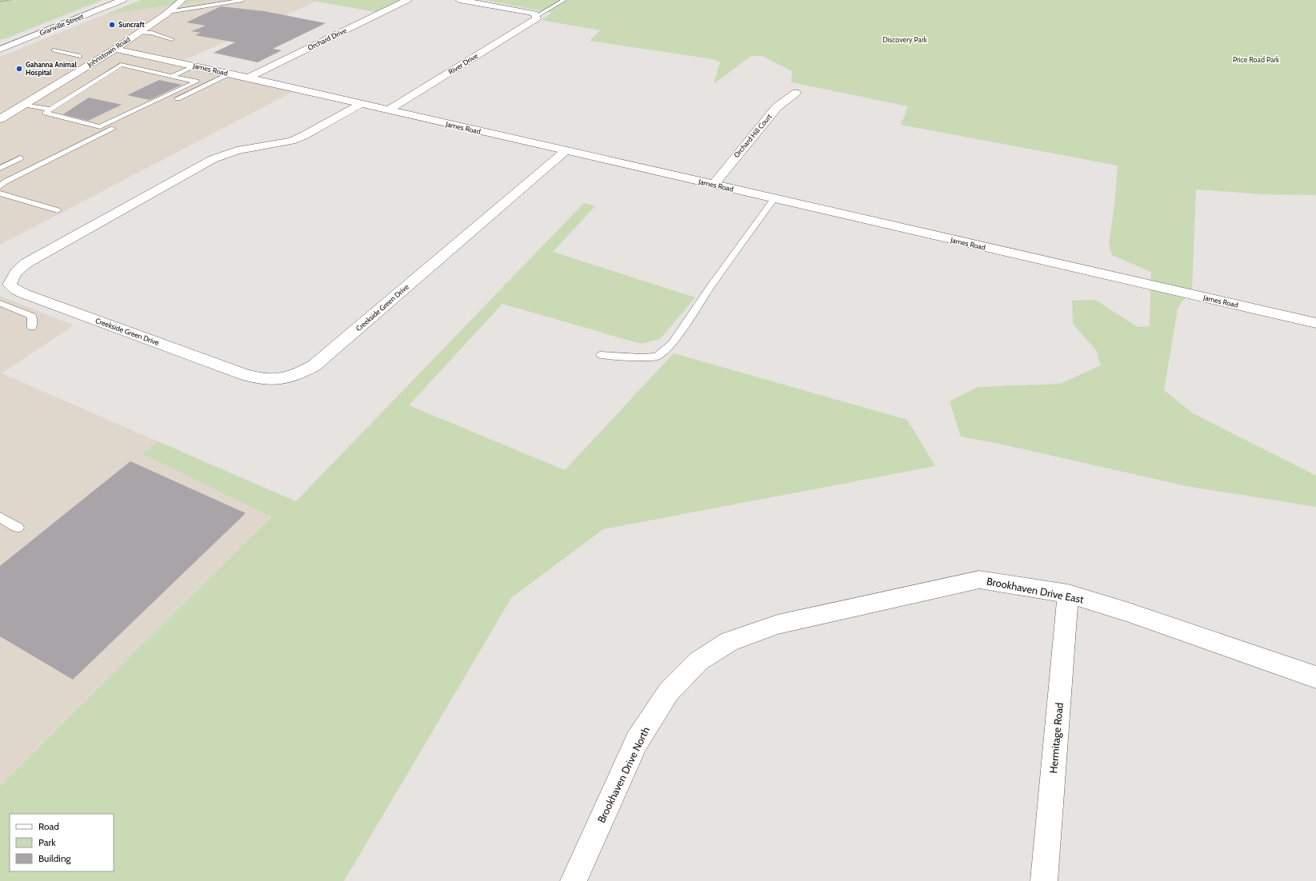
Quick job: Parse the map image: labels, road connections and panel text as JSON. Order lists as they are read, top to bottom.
{
  "streets": {
    "main road": [
      "Granville Street",
      "Orchard Drive",
      "Johnstown Road",
      "River Drive",
      "James Road",
      "Orchard Hill Court",
      "Creekside Green Drive",
      "Brookhaven Drive East",
      "Hermitage Road",
      "Brookhaven Drive North"
    ]
  },
  "crossings": [
    ["Orchard Drive", "James Road"],
    ["Johnstown Road", "James Road"],
    ["River Drive", "James Road"],
    ["James Road", "Orchard Hill Court"],
    ["James Road", "Creekside Green Drive"],
    ["Brookhaven Drive East", "Hermitage Road"],
    ["Brookhaven Drive East", "Brookhaven Drive North"]
  ],
  "parks": ["Discovery Park", "Price Road Park"],
  "places": ["Suncraft", "Gahanna Animal Hospital"],
  "legend": ["Road", "Park", "Building"]
}
